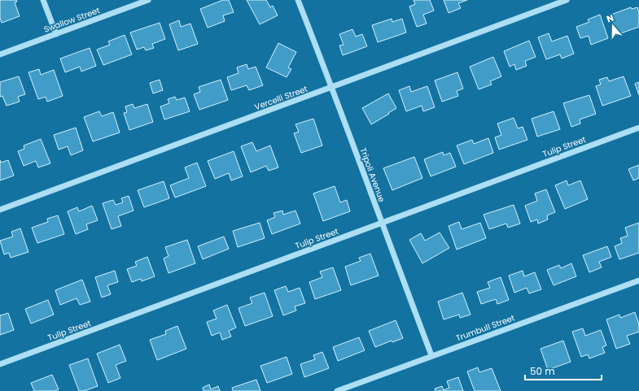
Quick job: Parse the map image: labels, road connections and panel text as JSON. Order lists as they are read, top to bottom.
{
  "streets": {
    "street": [
      "Swallow Street",
      "Vercelli Street",
      "Tulip Street",
      "Tripoli Avenue",
      "Trumbull Street"
    ]
  },
  "crossings": [
    ["Vercelli Street", "Tripoli Avenue"],
    ["Tulip Street", "Tripoli Avenue"],
    ["Tripoli Avenue", "Trumbull Street"]
  ],
  "scale_bar": "50 m",
  "north": "top"
}
